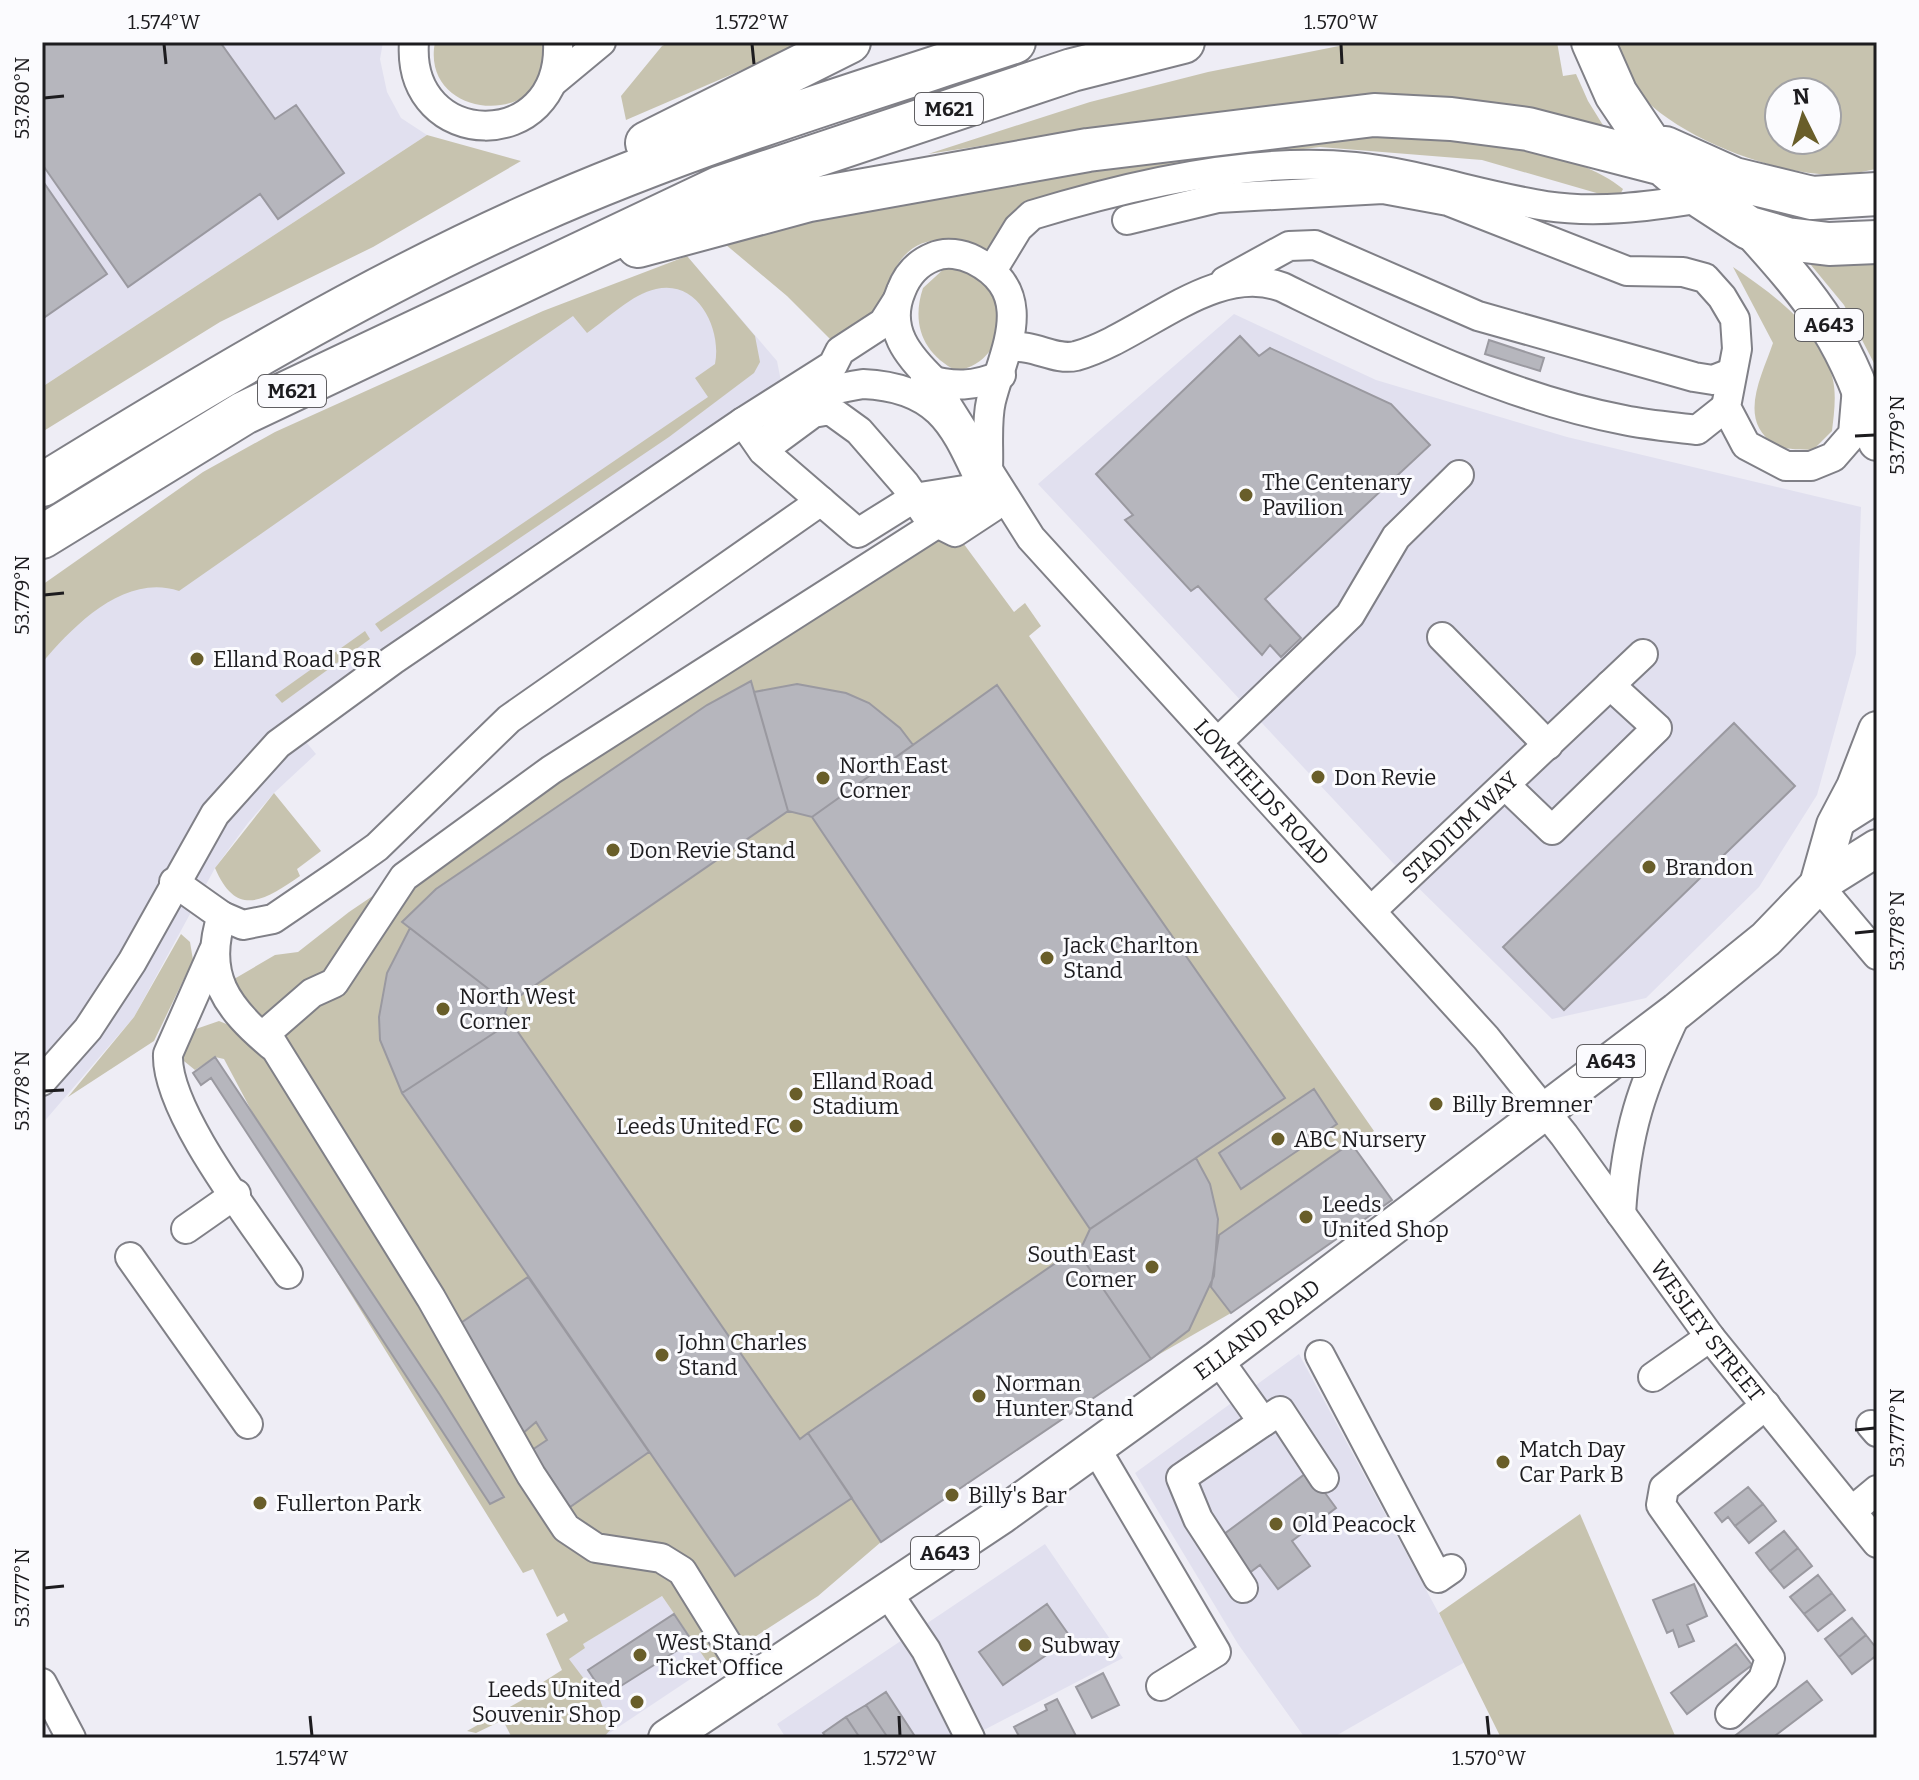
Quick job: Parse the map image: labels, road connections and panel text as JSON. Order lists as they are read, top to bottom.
{
  "streets": {
    "highway": ["M621"],
    "main road": ["A643", "ELLAND ROAD"],
    "street": ["LOWFIELDS ROAD", "STADIUM WAY", "WESLEY STREET"]
  },
  "crossings": [
    ["LOWFIELDS ROAD", "STADIUM WAY"],
    ["LOWFIELDS ROAD", "ELLAND ROAD"],
    ["LOWFIELDS ROAD", "WESLEY STREET"],
    ["ELLAND ROAD", "WESLEY STREET"]
  ],
  "places": [
    "The Centenary Pavilion",
    "Elland Road P&R",
    "Don Revie",
    "North East Corner",
    "Don Revie Stand",
    "Brandon",
    "Jack Charlton Stand",
    "North West Corner",
    "Elland Road Stadium",
    "Billy Bremner",
    "Leeds United FC",
    "ABC Nursery",
    "Leeds United Shop",
    "South East Corner",
    "John Charles Stand",
    "Norman Hunter Stand",
    "Match Day Car Park B",
    "Billy's Bar",
    "Fullerton Park",
    "Old Peacock",
    "Subway",
    "West Stand Ticket Office",
    "Leeds United Souvenir Shop"
  ],
  "north": "top",
  "coordinates": [
    "1.574°W",
    "1.572°W",
    "1.570°W",
    "53.780°N",
    "53.779°N",
    "53.778°N",
    "53.777°N"
  ]
}
